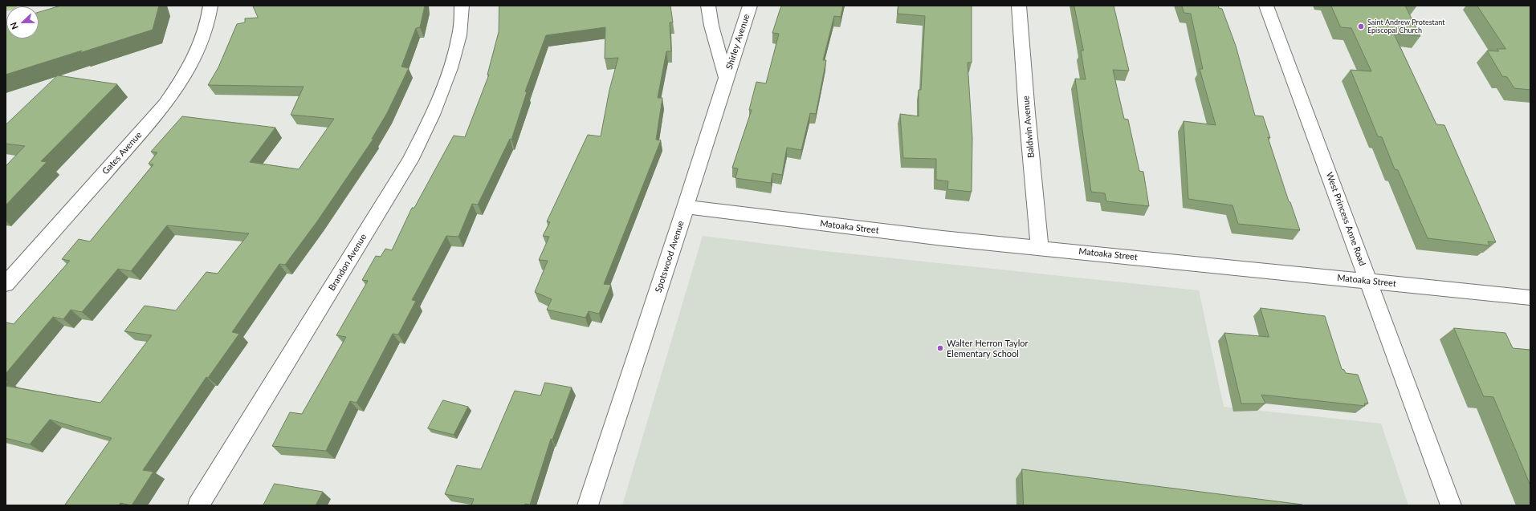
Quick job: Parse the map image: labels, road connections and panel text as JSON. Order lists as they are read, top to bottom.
{
  "streets": {
    "street": [
      "Shirley Avenue",
      "Baldwin Avenue",
      "Gates Avenue",
      "West Princess Anne Road",
      "Matoaka Street",
      "Spotswood Avenue",
      "Brandon Avenue"
    ]
  },
  "crossings": [
    ["Shirley Avenue", "Spotswood Avenue"],
    ["Baldwin Avenue", "Matoaka Street"],
    ["West Princess Anne Road", "Matoaka Street"],
    ["Matoaka Street", "Spotswood Avenue"]
  ],
  "places": ["Saint Andrew Protestant Episcopal Church", "Walter Herron Taylor Elementary School"],
  "north": "left"
}
